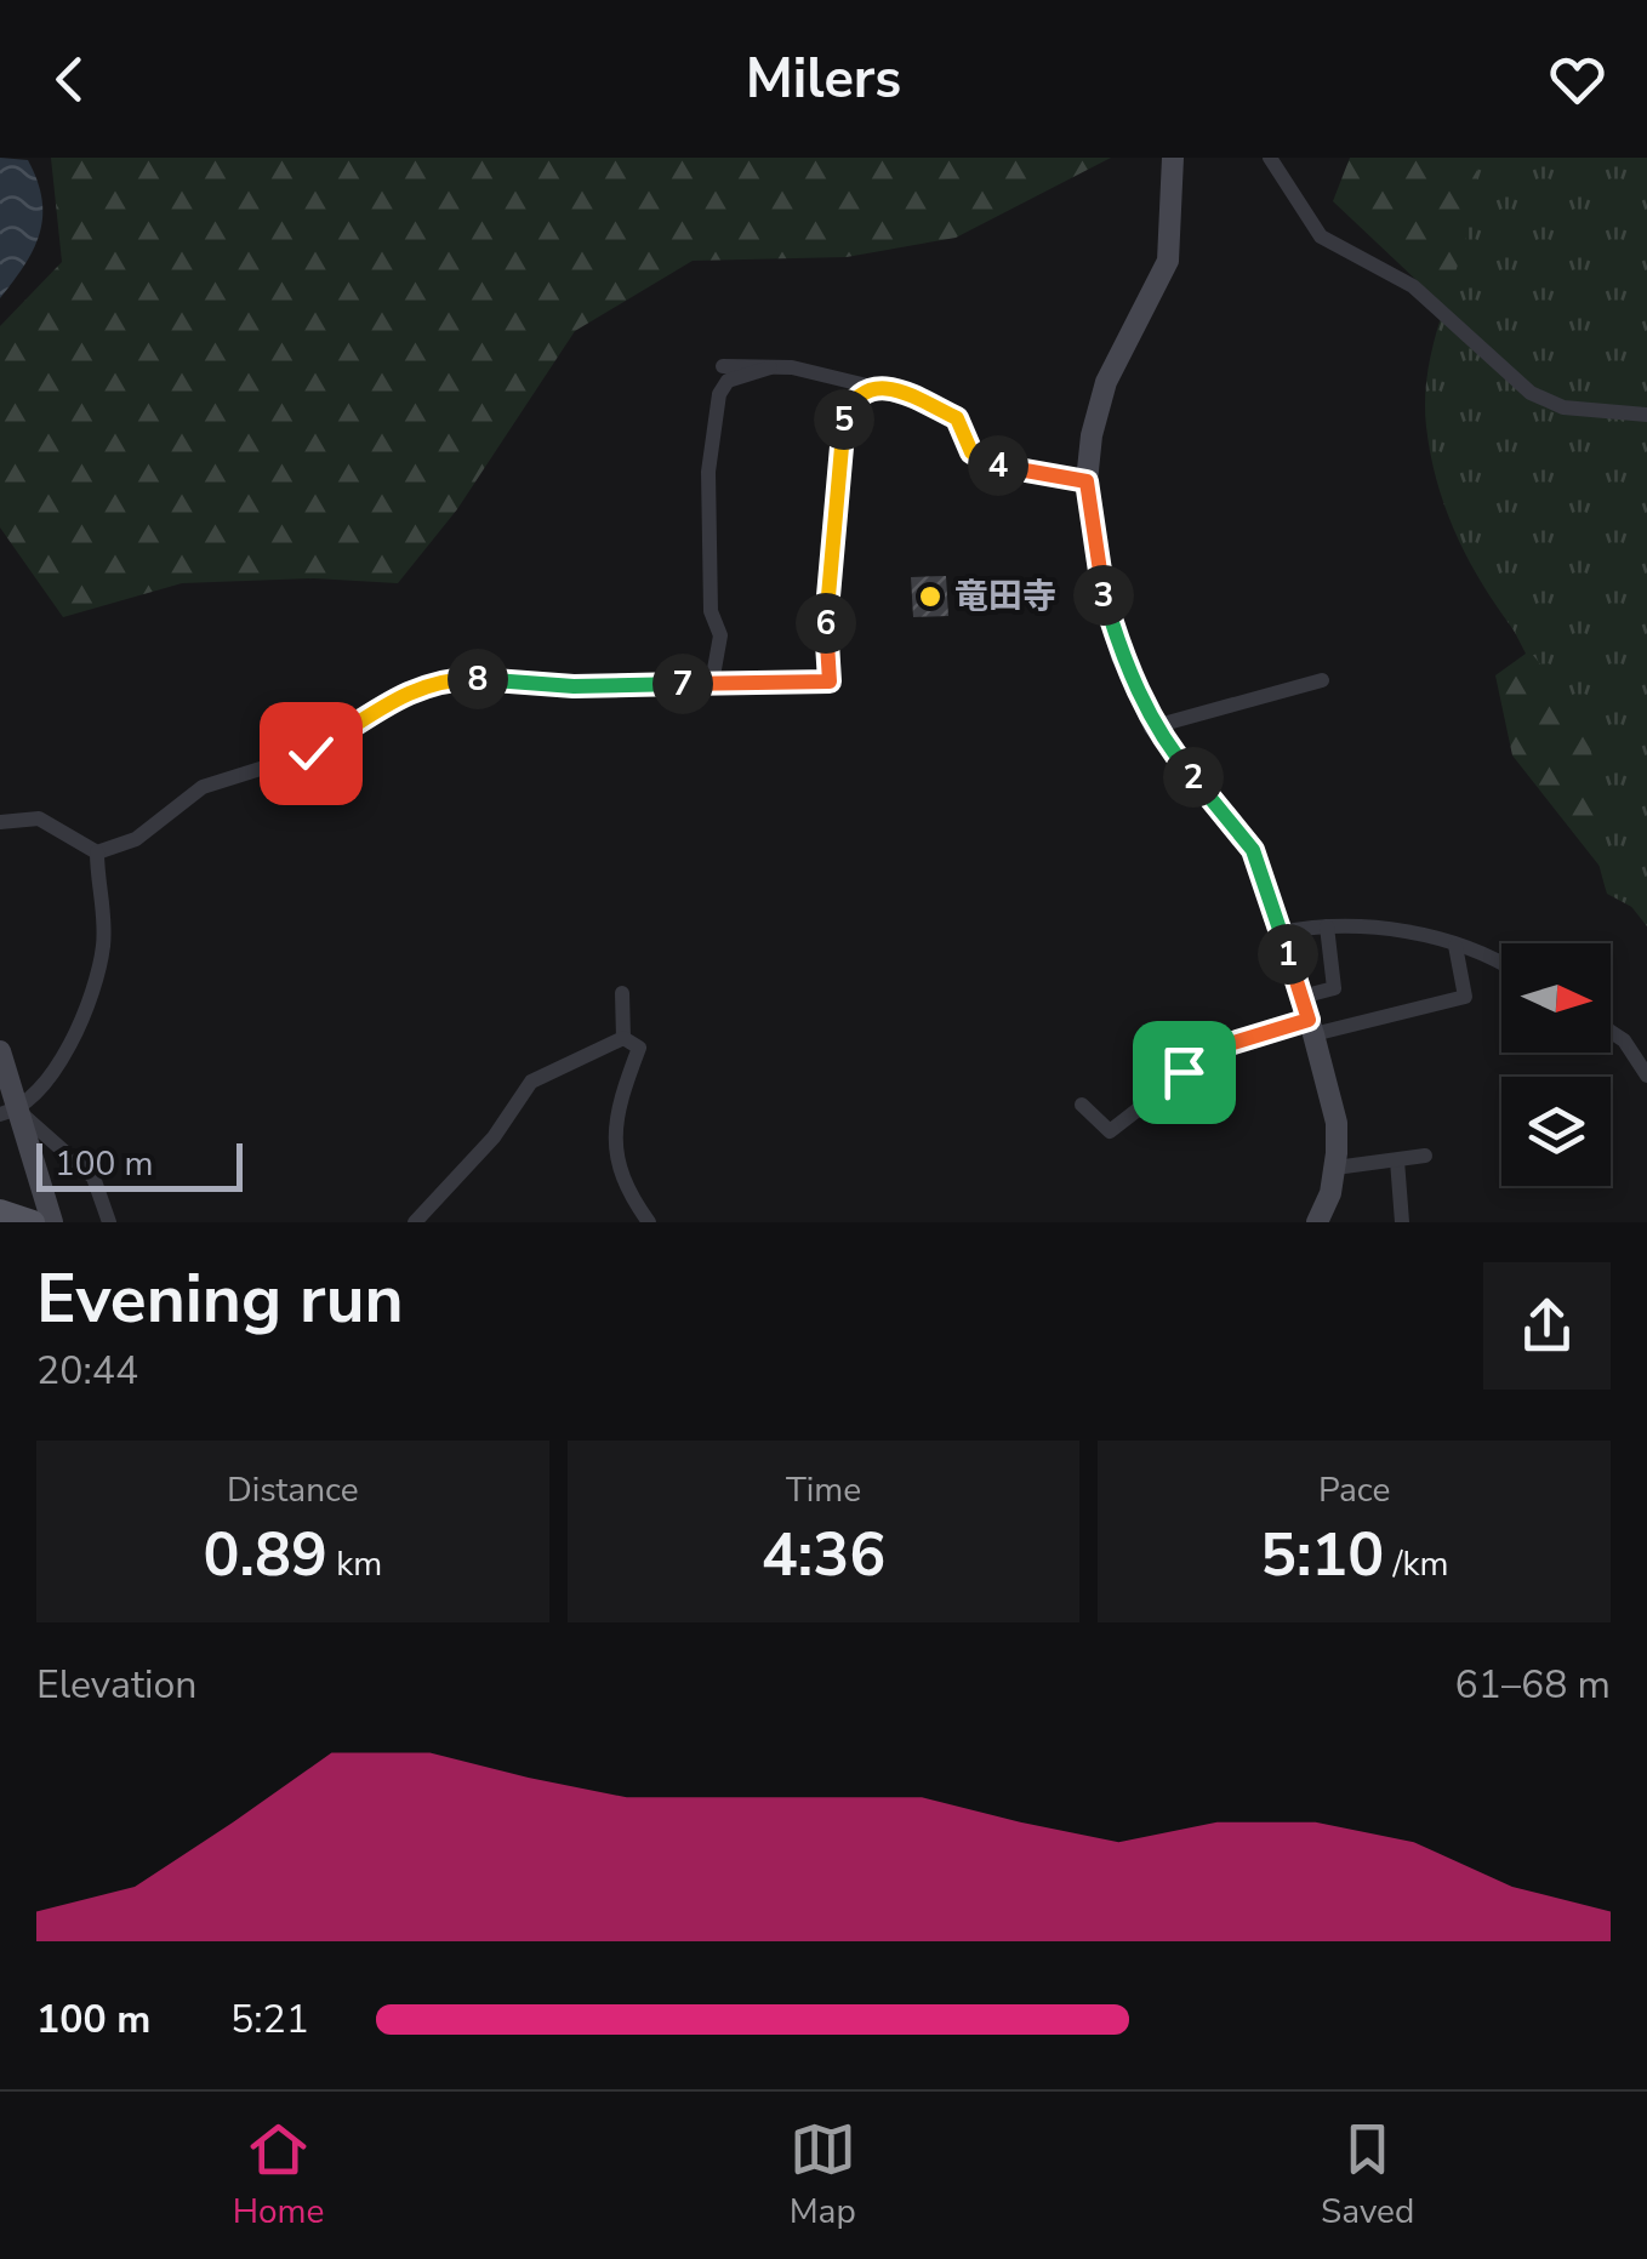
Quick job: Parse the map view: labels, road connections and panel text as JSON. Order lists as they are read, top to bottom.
{
  "places": ["竜田寺"],
  "scale_bar": "100 m",
  "north": "right",
  "page": {
    "header": "Milers",
    "pins": [
      "5",
      "4",
      "3",
      "6",
      "8",
      "7",
      "2",
      "1"
    ],
    "scale": "100 m",
    "heading": ["Evening run", "20:44"],
    "stats": [
      ["Distance", "0.89 km"],
      ["Time", "4:36"],
      ["Pace", "5:10 /km"]
    ],
    "chart": ["Elevation", "61–68 m"],
    "list": [
      {
        "name": "100 m",
        "note": "5:21"
      }
    ],
    "tabs": ["Home", "Map", "Saved"]
  }
}
